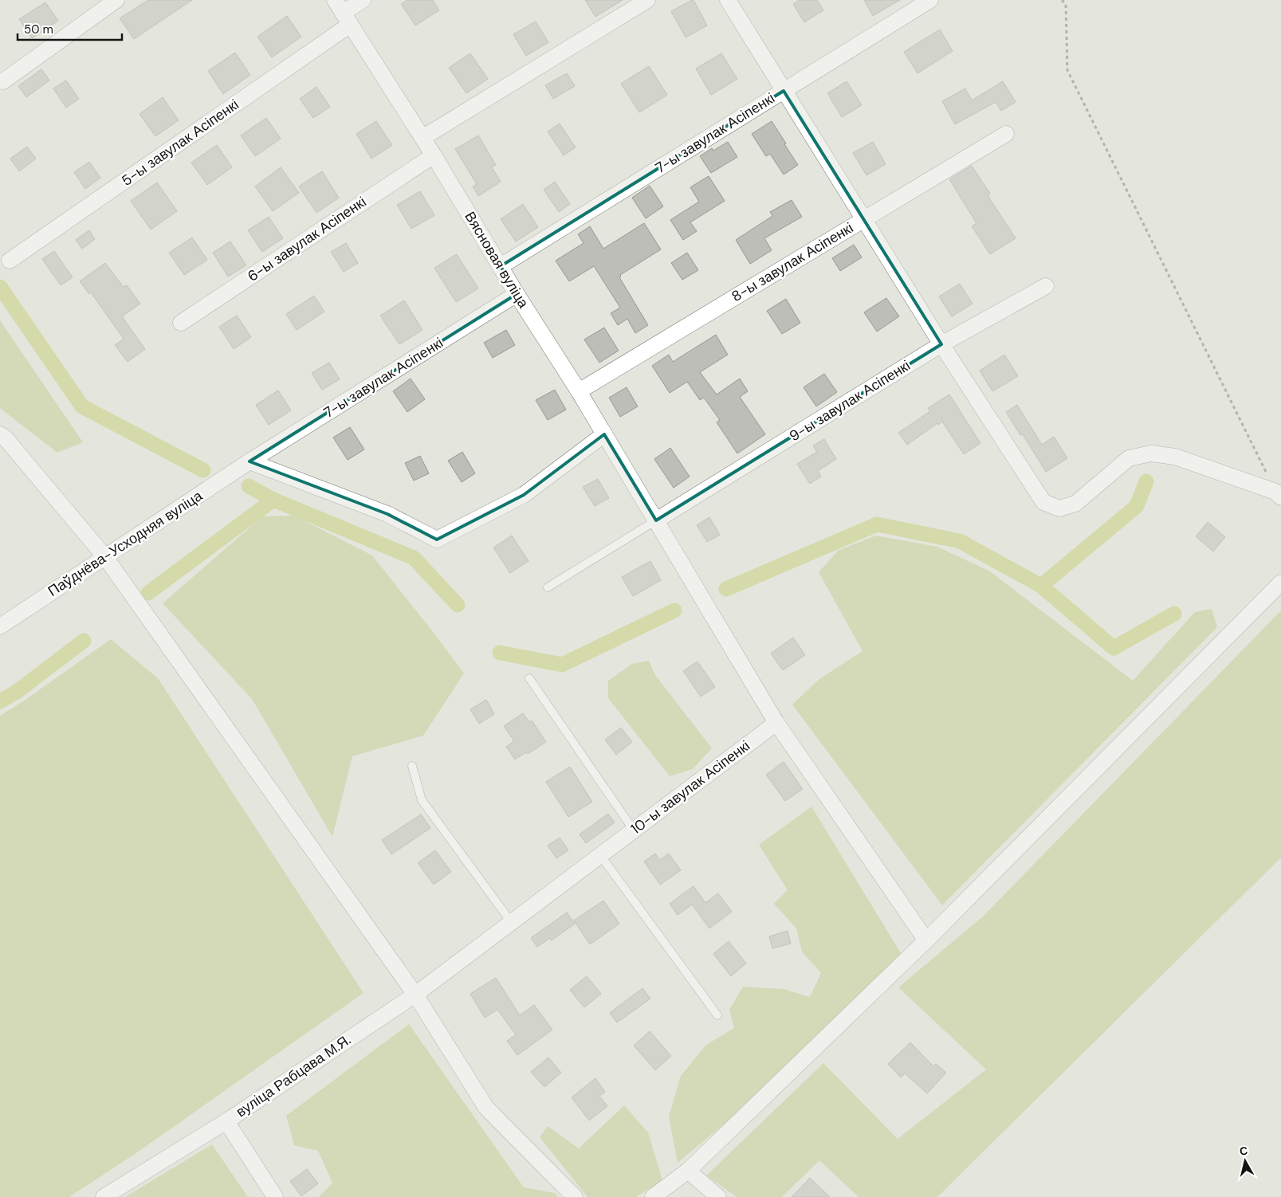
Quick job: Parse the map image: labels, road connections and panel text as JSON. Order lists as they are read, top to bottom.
{
  "streets": {
    "street": [
      "7-ы завулак Асіпенкі",
      "5-ы завулак Асіпенкі",
      "6-ы завулак Асіпенкі",
      "Вясновая вуліца",
      "8-ы завулак Асіпенкі",
      "9-ы завулак Асіпенкі",
      "Паўднёва-Усходняя вуліца",
      "10-ы завулак Асіпенкі",
      "вуліца Рабцава М.Я."
    ]
  },
  "crossings": [
    ["7-ы завулак Асіпенкі", "Вясновая вуліца"],
    ["7-ы завулак Асіпенкі", "Паўднёва-Усходняя вуліца"],
    ["5-ы завулак Асіпенкі", "Вясновая вуліца"],
    ["6-ы завулак Асіпенкі", "Вясновая вуліца"],
    ["Вясновая вуліца", "8-ы завулак Асіпенкі"],
    ["Вясновая вуліца", "9-ы завулак Асіпенкі"],
    ["10-ы завулак Асіпенкі", "вуліца Рабцава М.Я."]
  ],
  "scale_bar": "50 m",
  "north": "top"
}
